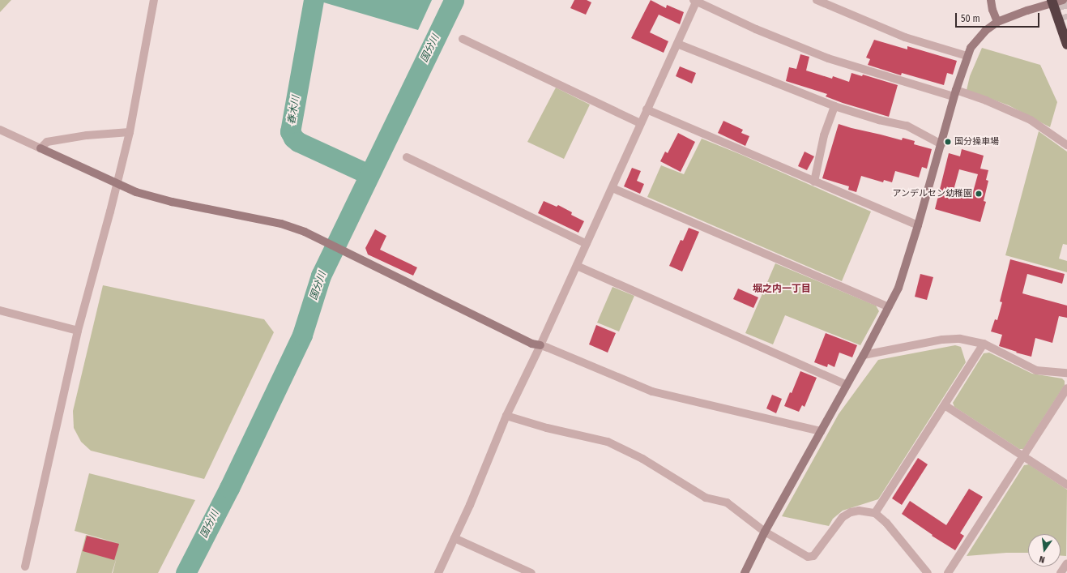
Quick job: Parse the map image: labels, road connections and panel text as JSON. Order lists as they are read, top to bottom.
{
  "districts": ["堀之内一丁目"],
  "water": ["国分川", "春木川"],
  "places": ["国分操車場", "アンデルセン幼稚園"],
  "scale_bar": "50 m",
  "north": "bottom"
}
